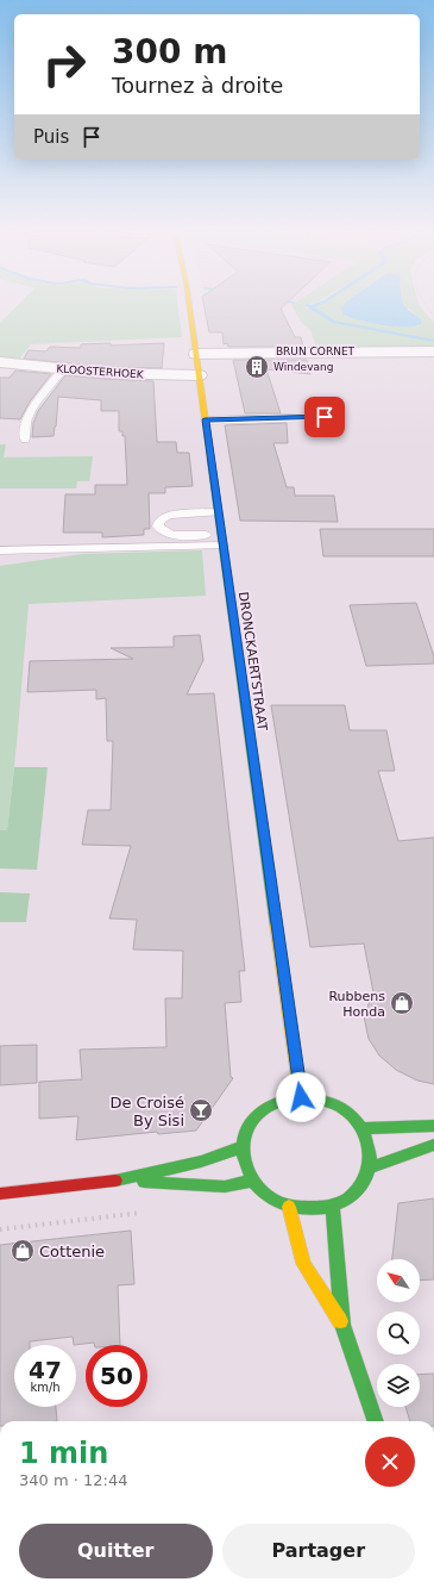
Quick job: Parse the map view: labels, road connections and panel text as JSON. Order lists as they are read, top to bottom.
{
  "streets": {
    "main road": ["DRONCKAERTSTRAAT"],
    "street": ["BRUN CORNET", "KLOOSTERHOEK"]
  },
  "crossings": [
    ["BRUN CORNET", "DRONCKAERTSTRAAT"],
    ["KLOOSTERHOEK", "DRONCKAERTSTRAAT"]
  ],
  "places": {
    "building": ["Windevang"],
    "shop": ["Rubbens Honda", "Cottenie"],
    "bar": ["De Croisé By Sisi"]
  },
  "north": "top left",
  "page": {
    "turn": ["300 m", "Tournez à droite"],
    "then": "Puis",
    "speed": "47 km/h",
    "limit": "50",
    "heading": ["1 min", "340 m · 12:44"],
    "buttons": ["Quitter", "Partager"]
  }
}
